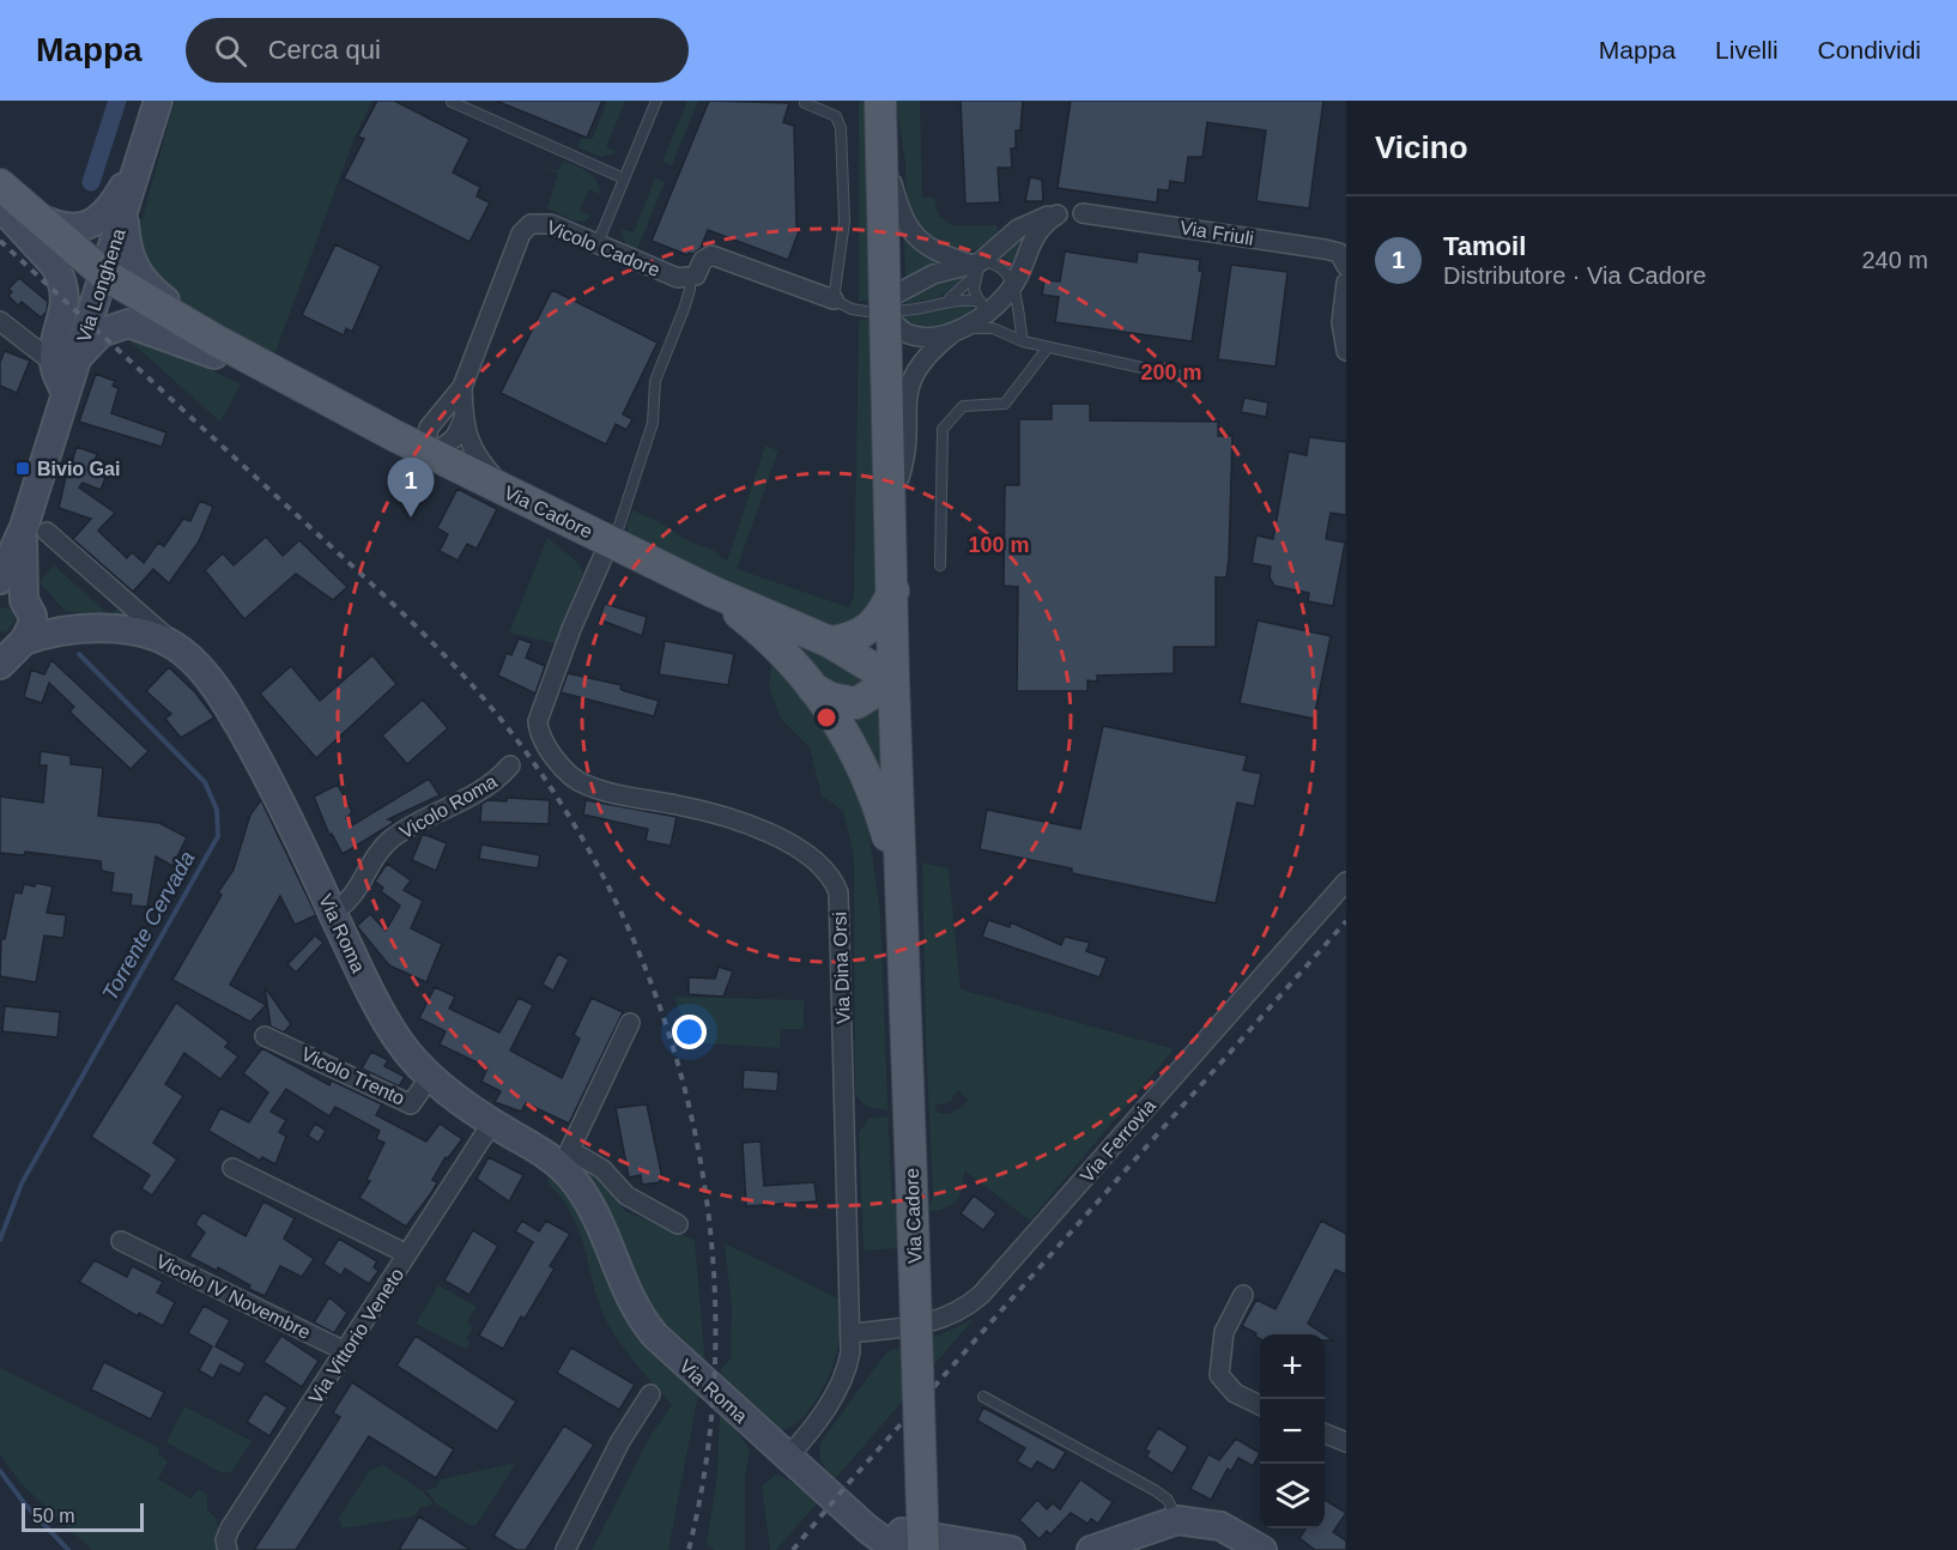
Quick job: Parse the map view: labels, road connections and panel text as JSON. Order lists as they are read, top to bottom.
{
  "streets": {
    "main road": ["Via Cadore"],
    "street": [
      "Via Friuli",
      "Vicolo Cadore",
      "Via Longhena",
      "Vicolo Roma",
      "Via Roma",
      "Via Dina Orsi",
      "Vicolo Trento",
      "Via Ferrovia",
      "Vicolo IV Novembre",
      "Via Vittorio Veneto"
    ]
  },
  "crossings": [
    ["Vicolo Cadore", "Via Cadore"],
    ["Via Longhena", "Via Cadore"],
    ["Via Cadore", "Via Dina Orsi"],
    ["Vicolo Roma", "Via Roma"],
    ["Via Roma", "Via Dina Orsi"],
    ["Via Roma", "Vicolo Trento"],
    ["Via Roma", "Via Vittorio Veneto"],
    ["Via Dina Orsi", "Via Ferrovia"],
    ["Vicolo IV Novembre", "Via Vittorio Veneto"]
  ],
  "water": ["Torrente Cervada"],
  "places": {
    "transit": ["Bivio Gai"]
  },
  "scale_bar": "50 m",
  "page": {
    "header": "Mappa",
    "search": "Cerca qui",
    "nav": ["Mappa", "Livelli", "Condividi"],
    "heading": "Vicino",
    "list": [
      {
        "mark": "1",
        "name": "Tamoil",
        "note": "Distributore · Via Cadore",
        "value": "240 m"
      }
    ],
    "pins": "1",
    "map_buttons": ["+", "−"],
    "scale": "50 m"
  },
  "rings": ["200 m", "100 m"]
}
